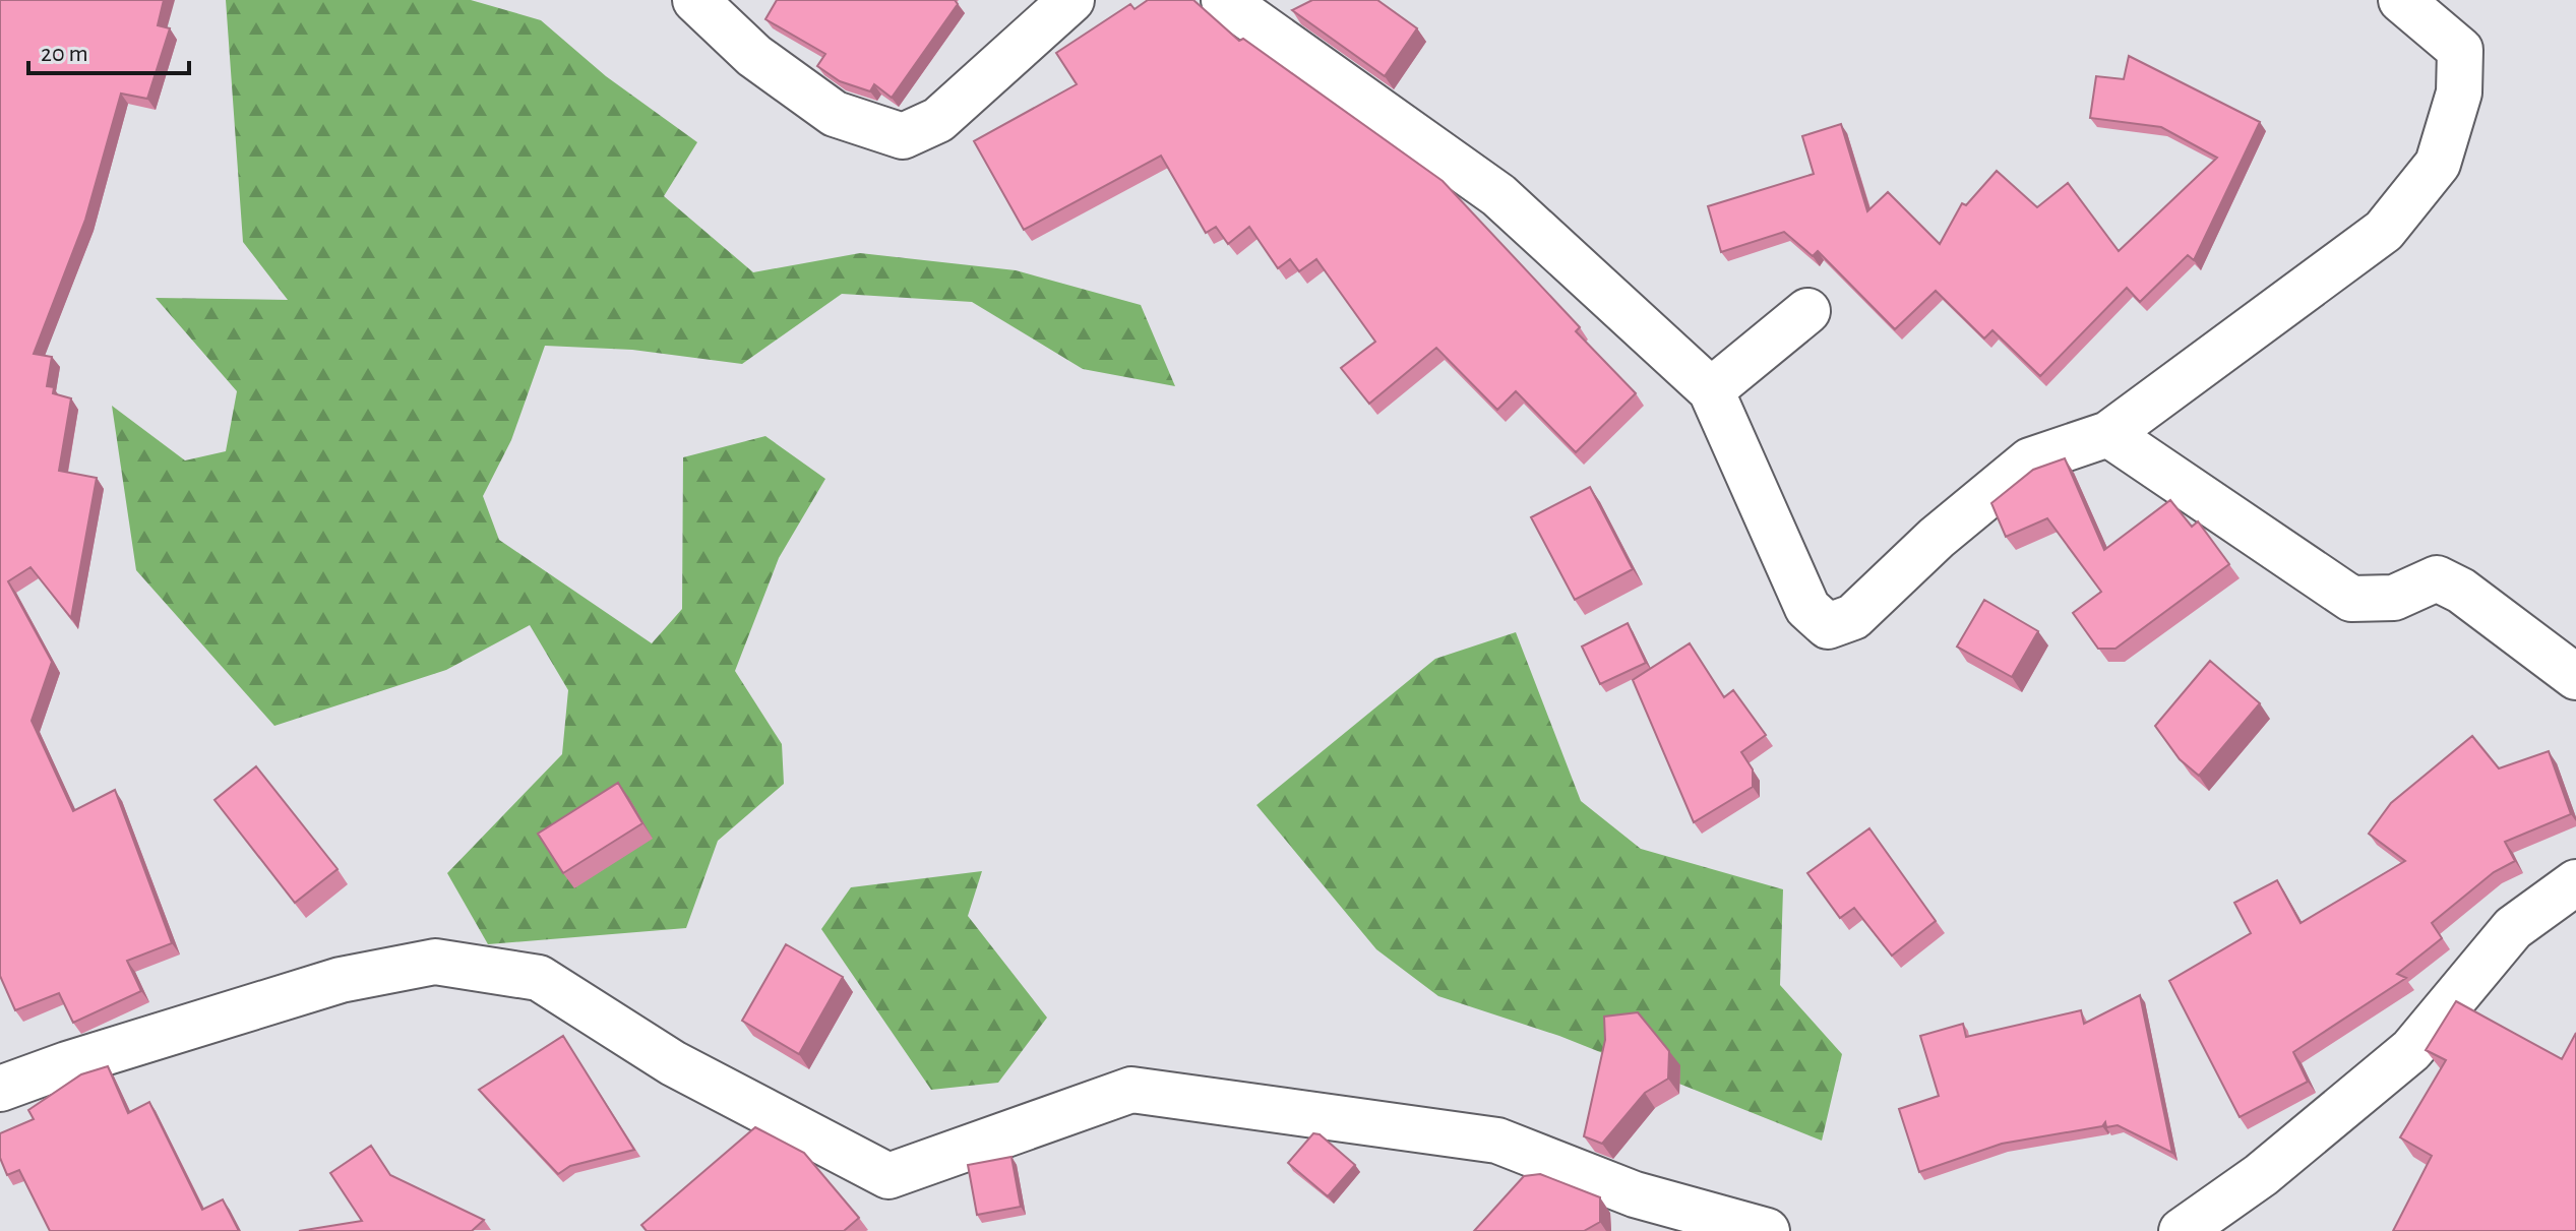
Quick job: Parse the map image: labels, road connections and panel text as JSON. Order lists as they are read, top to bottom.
{
  "scale_bar": "20 m"
}
